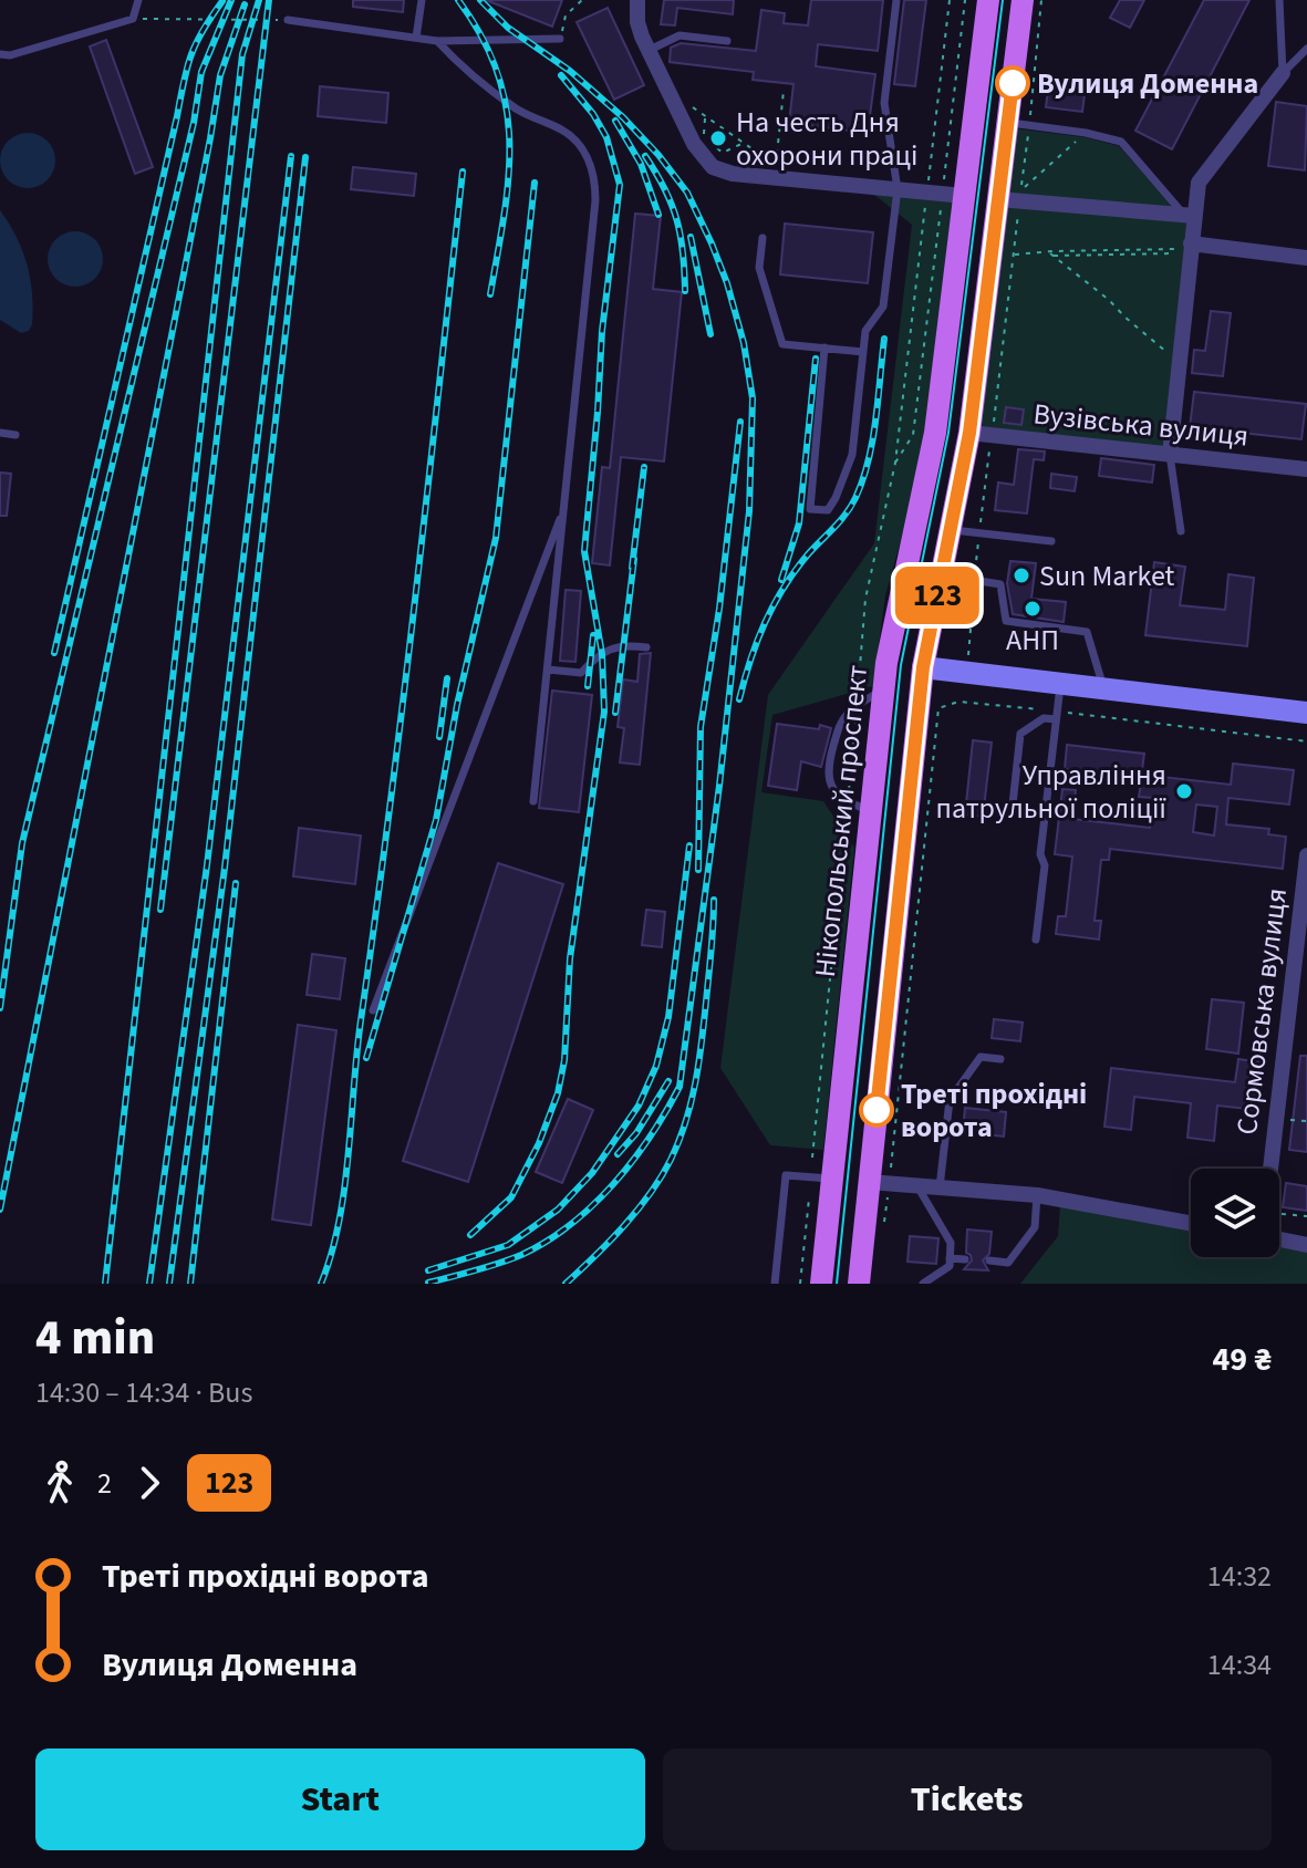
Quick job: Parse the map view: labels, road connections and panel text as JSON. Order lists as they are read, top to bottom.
{
  "streets": {
    "main road": ["Нікопольський проспект"],
    "street": ["Вузівська вулиця", "Сормовська вулиця"]
  },
  "places": [
    "Вулиця Доменна",
    "На честь Дня охорони праці",
    "Sun Market",
    "АНП",
    "Управління патрульної поліції",
    "Треті прохідні ворота"
  ],
  "lines": ["bus line 123"],
  "page": {
    "on_map": "123",
    "heading": ["4 min", "14:30 – 14:34 · Bus", "49 ₴"],
    "legs": ["2", "123"],
    "list": [
      {
        "name": "Треті прохідні ворота",
        "value": "14:32"
      },
      {
        "name": "Вулиця Доменна",
        "value": "14:34"
      }
    ],
    "buttons": ["Start", "Tickets"]
  }
}
